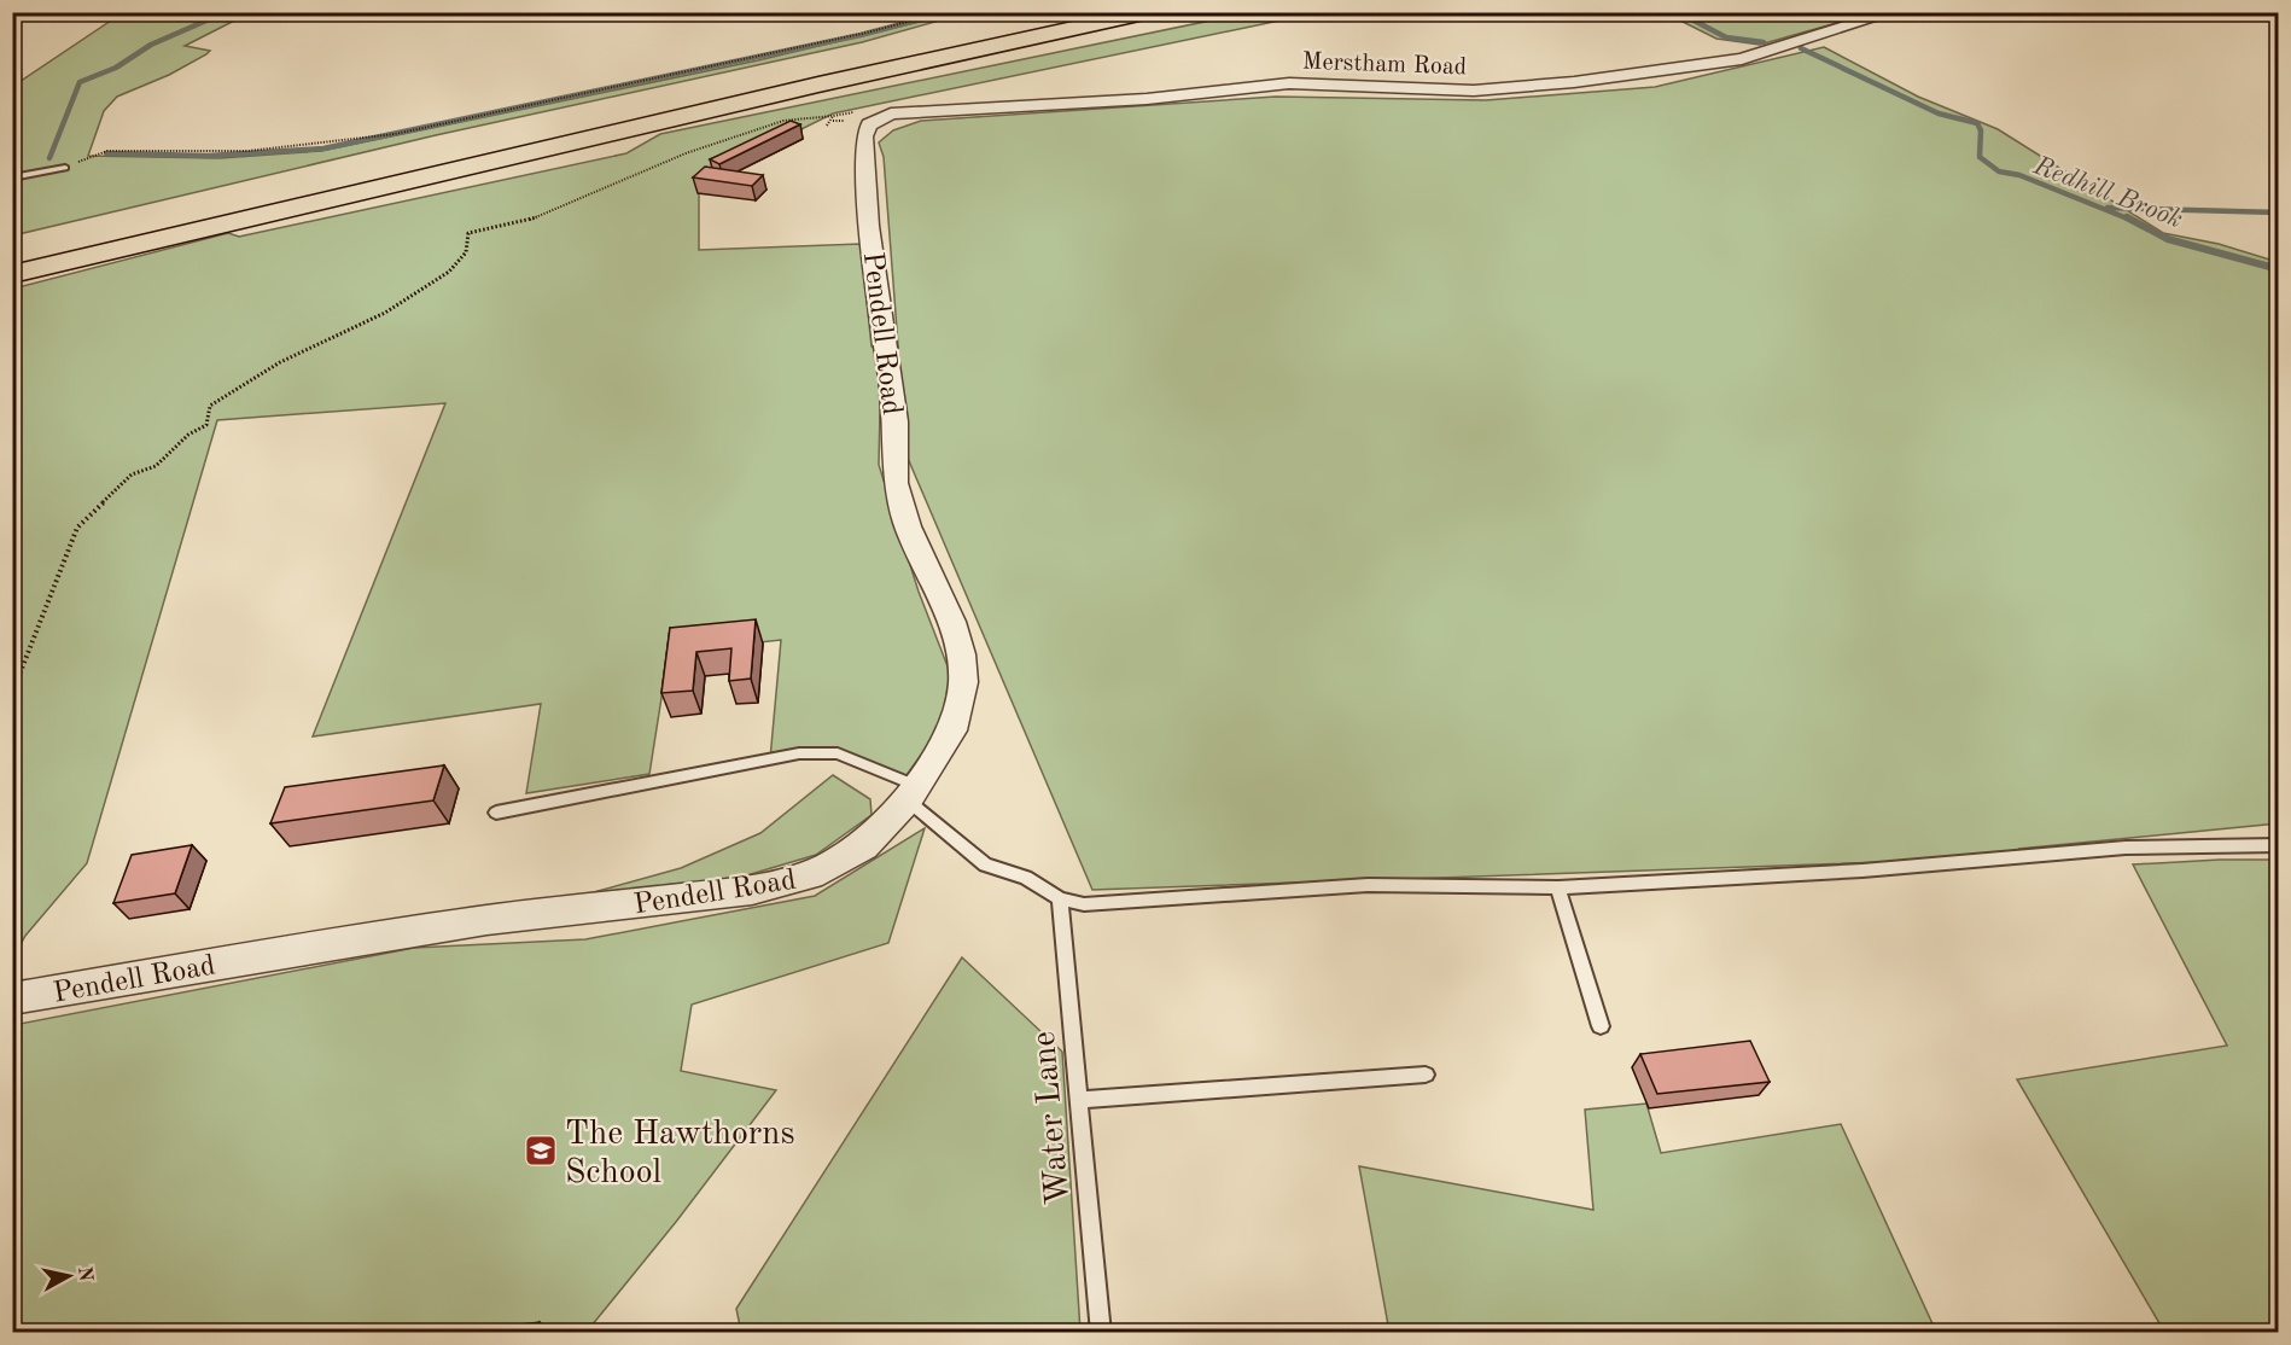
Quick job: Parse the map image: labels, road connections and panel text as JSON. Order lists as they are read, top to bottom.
{
  "streets": {
    "street": ["Merstham Road", "Pendell Road"],
    "lane": ["Water Lane"]
  },
  "crossings": [
    ["Merstham Road", "Pendell Road"]
  ],
  "water": ["Redhill Brook"],
  "places": {
    "school or university": ["The Hawthorns School"]
  },
  "north": "right"
}
